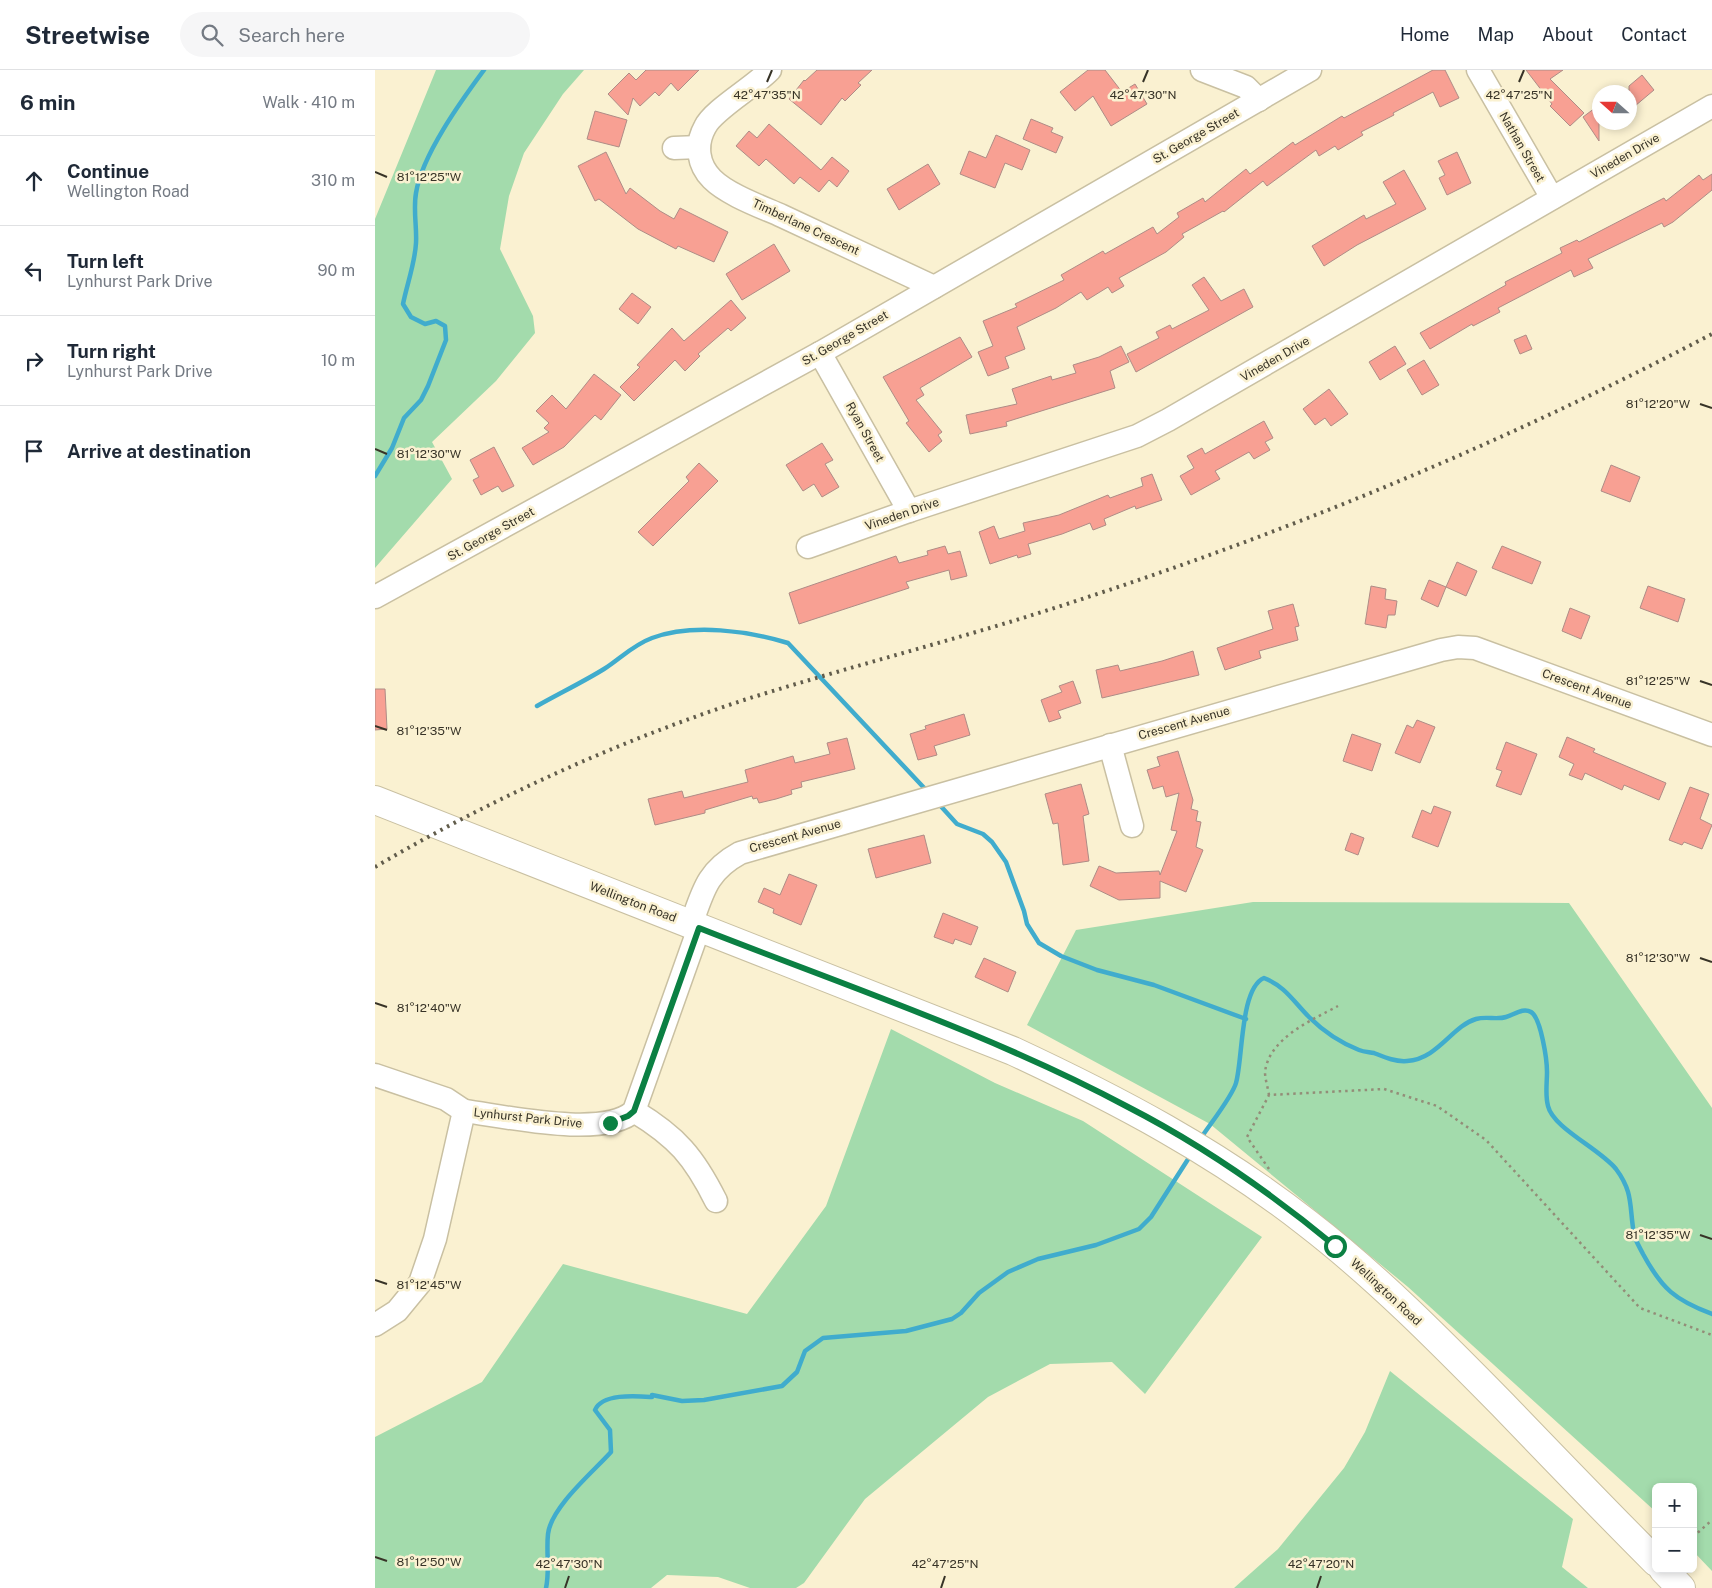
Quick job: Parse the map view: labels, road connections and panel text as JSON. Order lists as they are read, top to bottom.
{
  "streets": {
    "main road": ["Wellington Road"],
    "street": [
      "St. George Street",
      "Nathan Street",
      "Vineden Drive",
      "Timberlane Crescent",
      "Ryan Street",
      "Crescent Avenue",
      "Lynhurst Park Drive"
    ]
  },
  "crossings": [
    ["St. George Street", "Timberlane Crescent"],
    ["St. George Street", "Ryan Street"],
    ["Nathan Street", "Vineden Drive"],
    ["Vineden Drive", "Ryan Street"],
    ["Crescent Avenue", "Wellington Road"]
  ],
  "north": "left",
  "page": {
    "header": "Streetwise",
    "search": "Search here",
    "nav": [
      "Home",
      "Map",
      "About",
      "Contact"
    ],
    "heading": ["6 min", "Walk · 410 m"],
    "list": [
      ["Continue", "Wellington Road", "310 m"],
      ["Turn left", "Lynhurst Park Drive", "90 m"],
      ["Turn right", "Lynhurst Park Drive", "10 m"],
      "Arrive at destination"
    ],
    "map_buttons": ["+", "−"]
  },
  "coordinates": [
    "42°47'35\"N",
    "42°47'30\"N",
    "42°47'25\"N",
    "81°12'25\"W",
    "81°12'20\"W",
    "81°12'30\"W",
    "81°12'35\"W",
    "81°12'40\"W",
    "81°12'45\"W",
    "81°12'50\"W",
    "42°47'20\"N"
  ]
}
